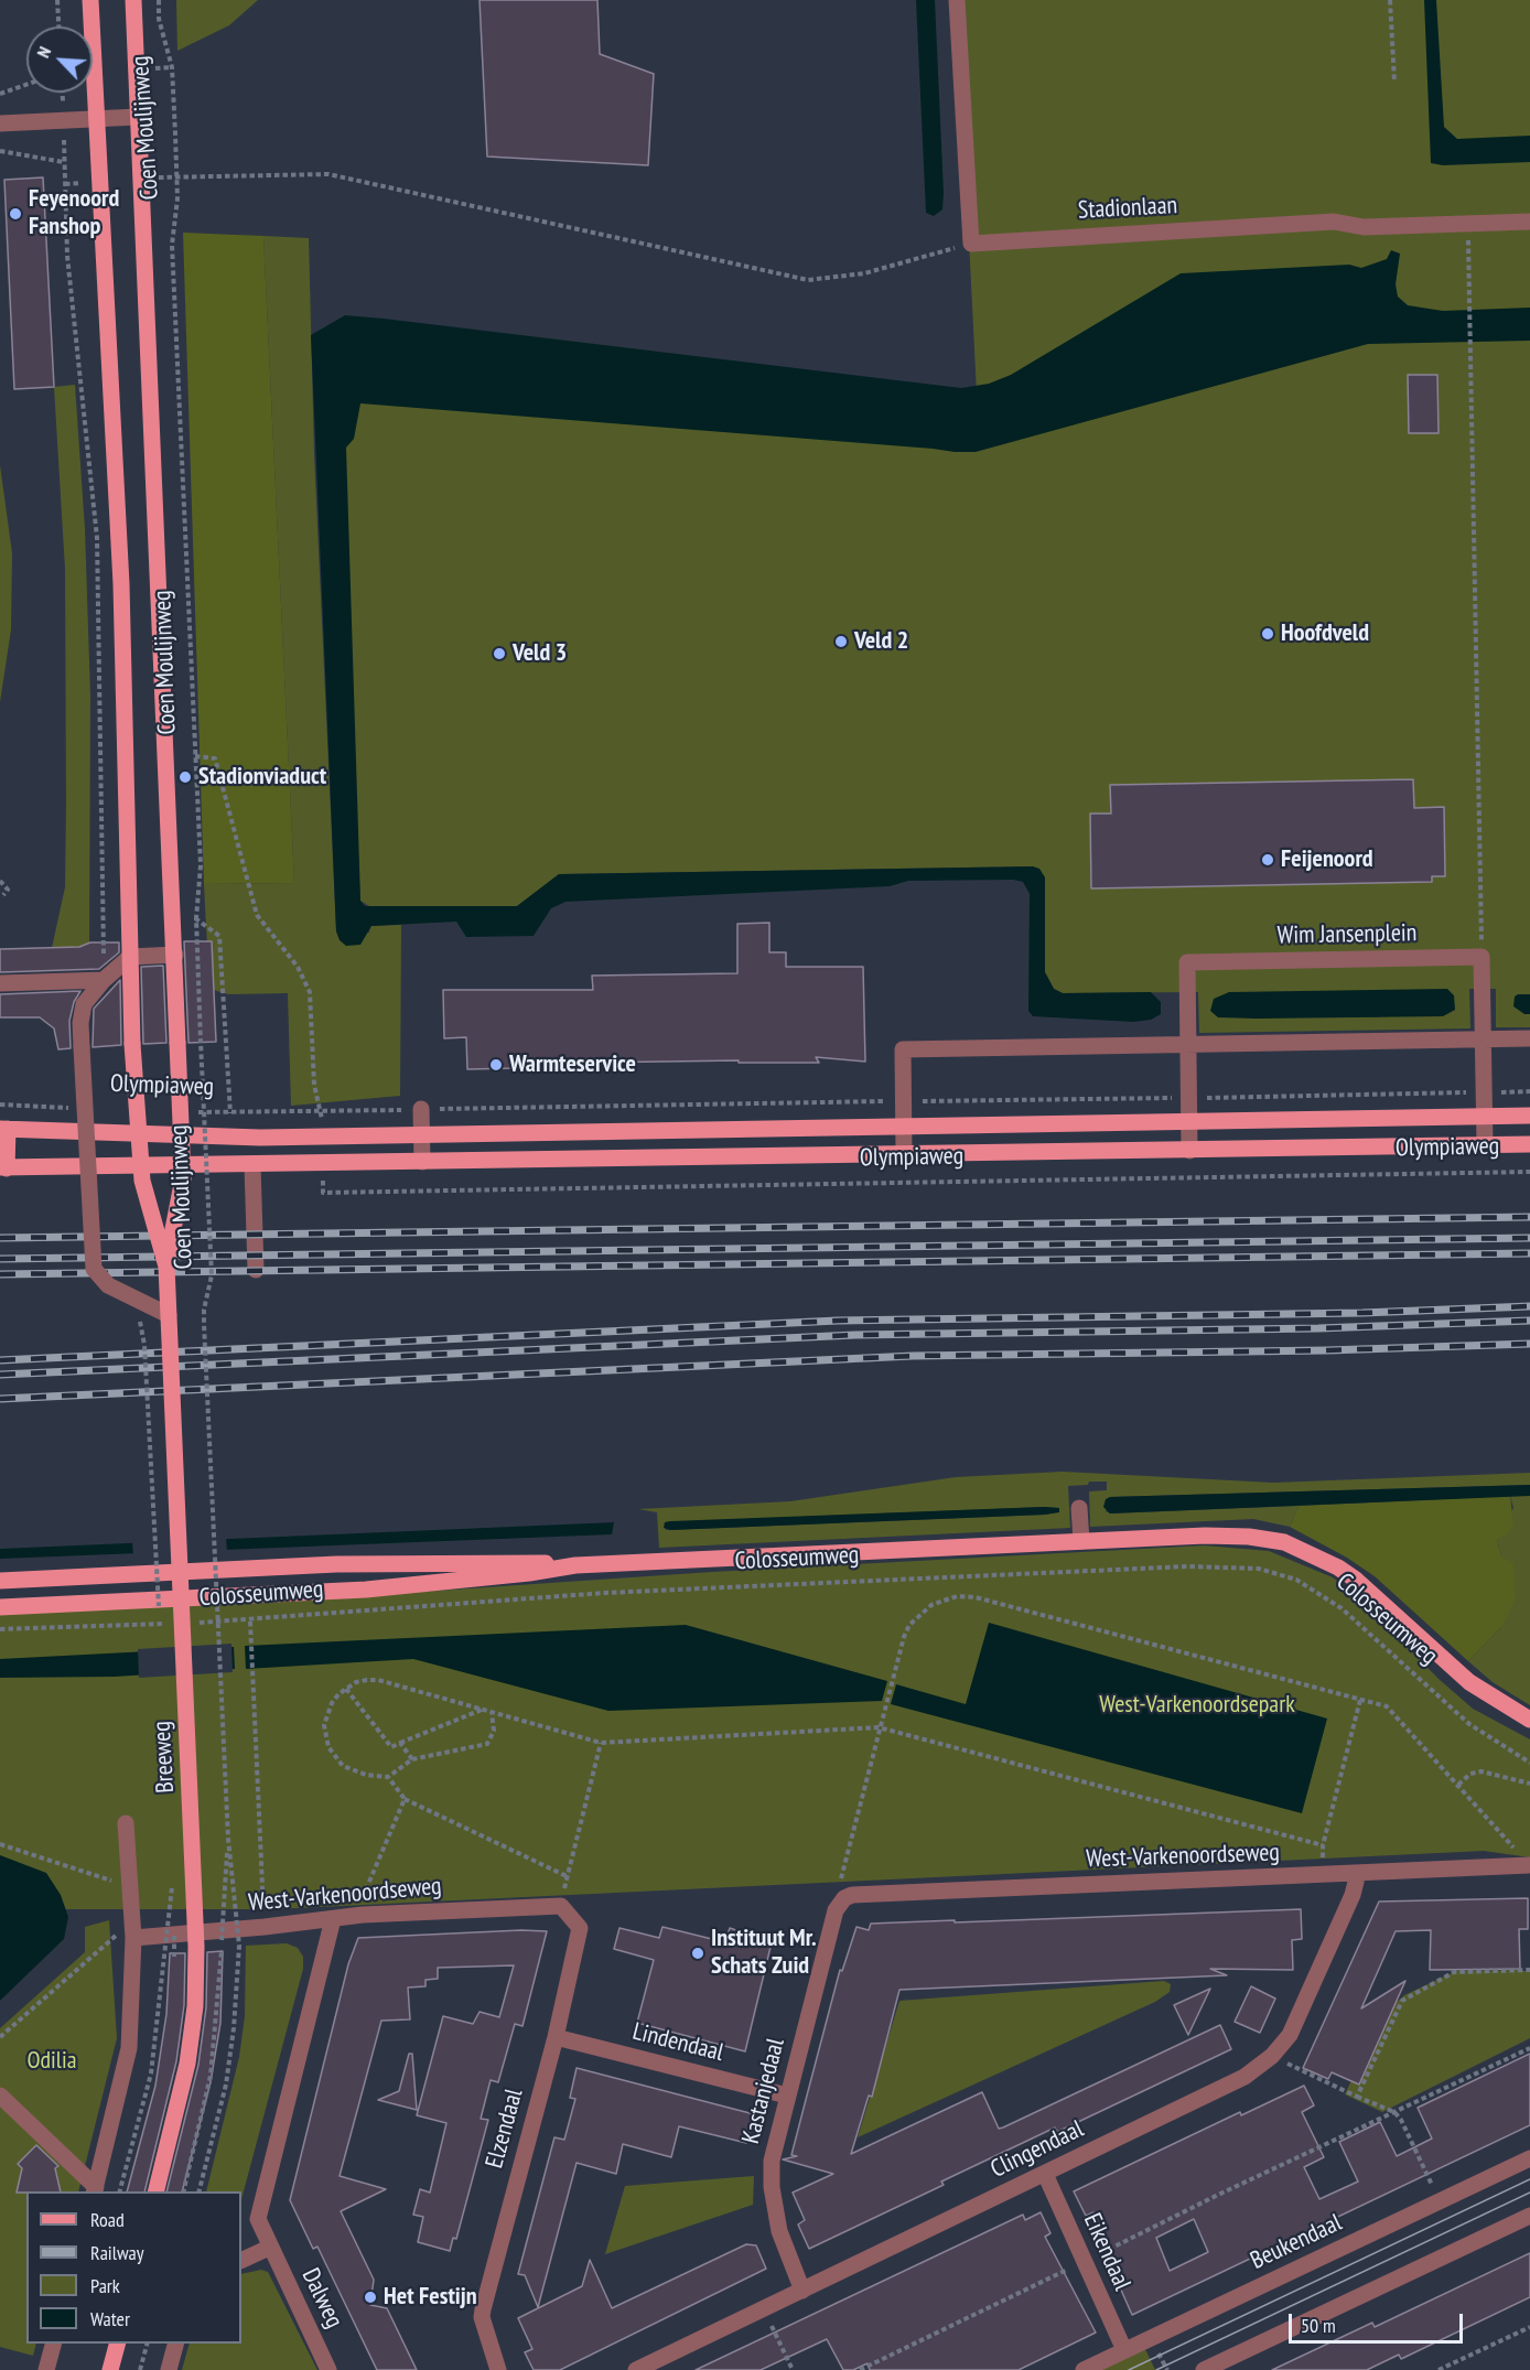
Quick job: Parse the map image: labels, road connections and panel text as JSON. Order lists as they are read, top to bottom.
{
  "streets": {
    "main road": [
      "Coen Moulijnweg",
      "Olympiaweg",
      "Colosseumweg",
      "Breeweg"
    ],
    "street": [
      "Stadionlaan",
      "Wim Jansenplein",
      "West-Varkenoordseweg",
      "Lindendaal",
      "Kastanjedaal",
      "Elzendaal",
      "Clingendaal",
      "Beukendaal",
      "Eikendaal",
      "Dalweg"
    ]
  },
  "crossings": [
    ["Coen Moulijnweg", "Breeweg"],
    ["Wim Jansenplein", "Olympiaweg"],
    ["West-Varkenoordseweg", "Kastanjedaal"],
    ["West-Varkenoordseweg", "Elzendaal"],
    ["West-Varkenoordseweg", "Clingendaal"],
    ["Lindendaal", "Kastanjedaal"],
    ["Lindendaal", "Elzendaal"],
    ["Kastanjedaal", "Clingendaal"],
    ["Clingendaal", "Eikendaal"],
    ["Beukendaal", "Eikendaal"]
  ],
  "parks": ["West-Varkenoordsepark", "Odilia"],
  "places": [
    "Feyenoord Fanshop",
    "Hoofdveld",
    "Veld 2",
    "Veld 3",
    "Stadionviaduct",
    "Feijenoord",
    "Warmteservice",
    "Instituut Mr. Schats Zuid",
    "Het Festijn"
  ],
  "legend": [
    "Road",
    "Railway",
    "Park",
    "Water"
  ],
  "scale_bar": "50 m",
  "north": "top left"
}
